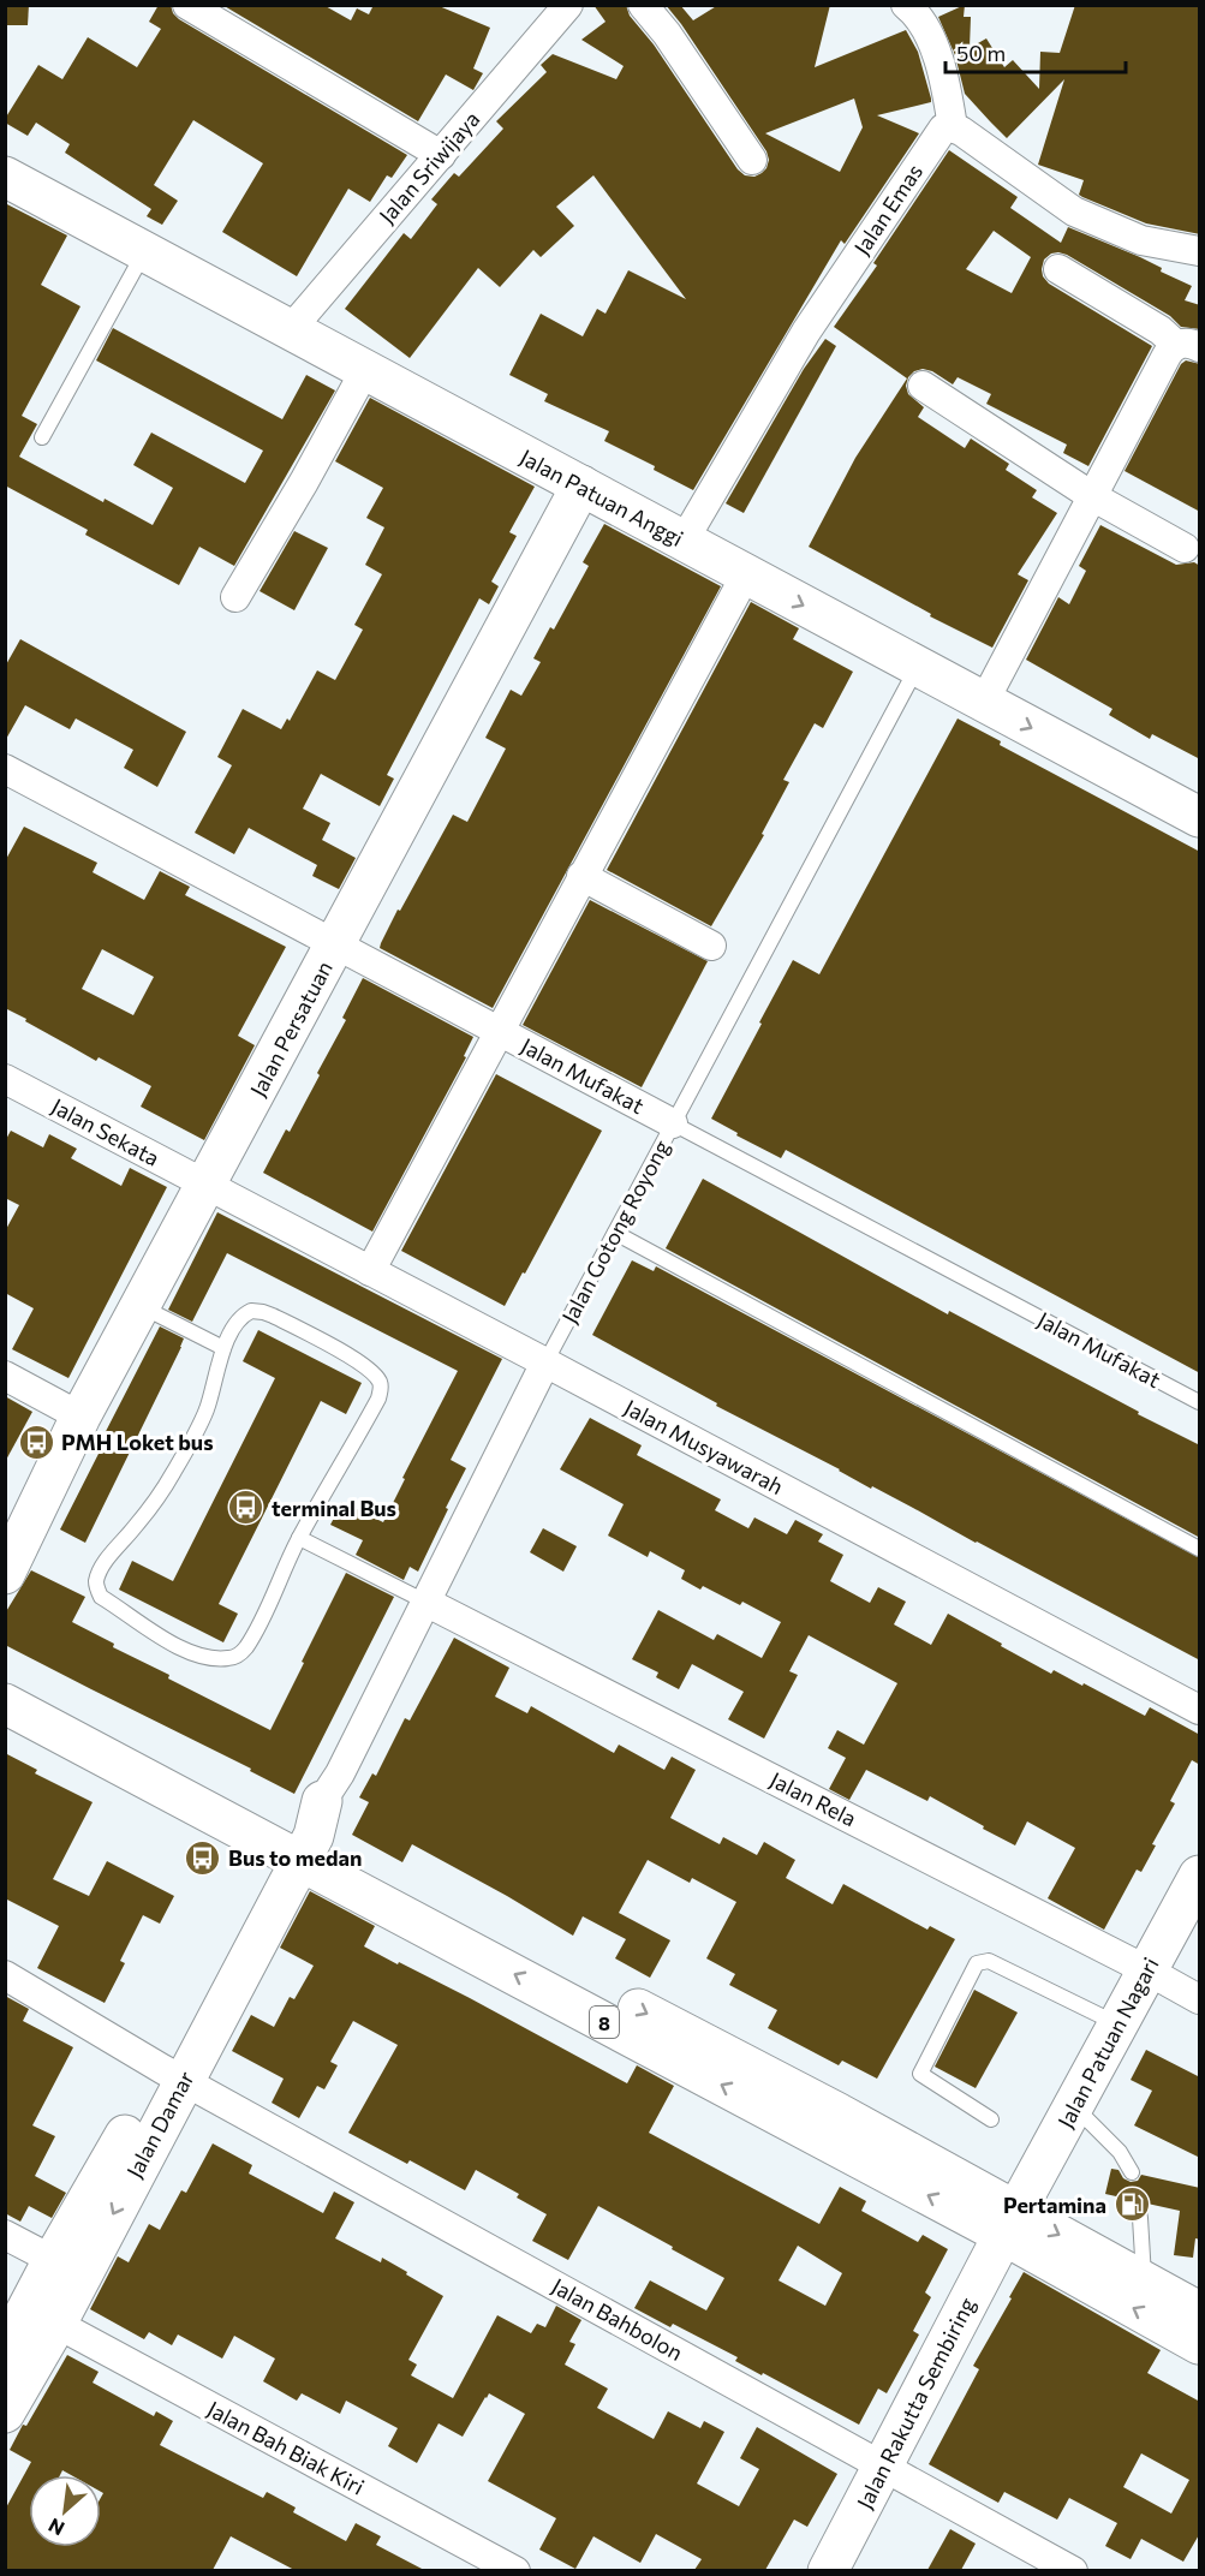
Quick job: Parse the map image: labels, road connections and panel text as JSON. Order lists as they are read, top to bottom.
{
  "streets": {
    "main road": [
      "Jalan Patuan Anggi",
      "Jalan Persatuan",
      "8",
      "Jalan Patuan Nagari",
      "Jalan Damar",
      "Jalan Rakutta Sembiring"
    ],
    "street": [
      "Jalan Sriwijaya",
      "Jalan Emas",
      "Jalan Mufakat",
      "Jalan Sekata",
      "Jalan Gotong Royong",
      "Jalan Musyawarah",
      "Jalan Rela",
      "Jalan Bahbolon",
      "Jalan Bah Biak Kiri"
    ]
  },
  "crossings": [
    ["Jalan Sriwijaya", "Jalan Patuan Anggi"],
    ["Jalan Emas", "Jalan Patuan Anggi"],
    ["Jalan Patuan Anggi", "Jalan Persatuan"],
    ["Jalan Patuan Anggi", "Jalan Gotong Royong"],
    ["Jalan Persatuan", "Jalan Mufakat"],
    ["Jalan Persatuan", "Jalan Sekata"],
    ["Jalan Persatuan", "Jalan Musyawarah"],
    ["Jalan Mufakat", "Jalan Gotong Royong"],
    ["Jalan Sekata", "Jalan Musyawarah"],
    ["Jalan Gotong Royong", "Jalan Musyawarah"],
    ["Jalan Gotong Royong", "Jalan Rela"],
    ["Jalan Gotong Royong", "8"],
    ["Jalan Gotong Royong", "Jalan Damar"],
    ["Jalan Rela", "Jalan Patuan Nagari"],
    ["8", "Jalan Patuan Nagari"],
    ["8", "Jalan Damar"],
    ["8", "Jalan Rakutta Sembiring"],
    ["Jalan Patuan Nagari", "Jalan Rakutta Sembiring"],
    ["Jalan Damar", "Jalan Bahbolon"],
    ["Jalan Damar", "Jalan Bah Biak Kiri"],
    ["Jalan Bahbolon", "Jalan Rakutta Sembiring"]
  ],
  "places": {
    "bus stop": ["PMH Loket bus", "terminal Bus", "Bus to medan"],
    "fuel station": ["Pertamina"]
  },
  "scale_bar": "50 m",
  "north": "bottom left"
}
